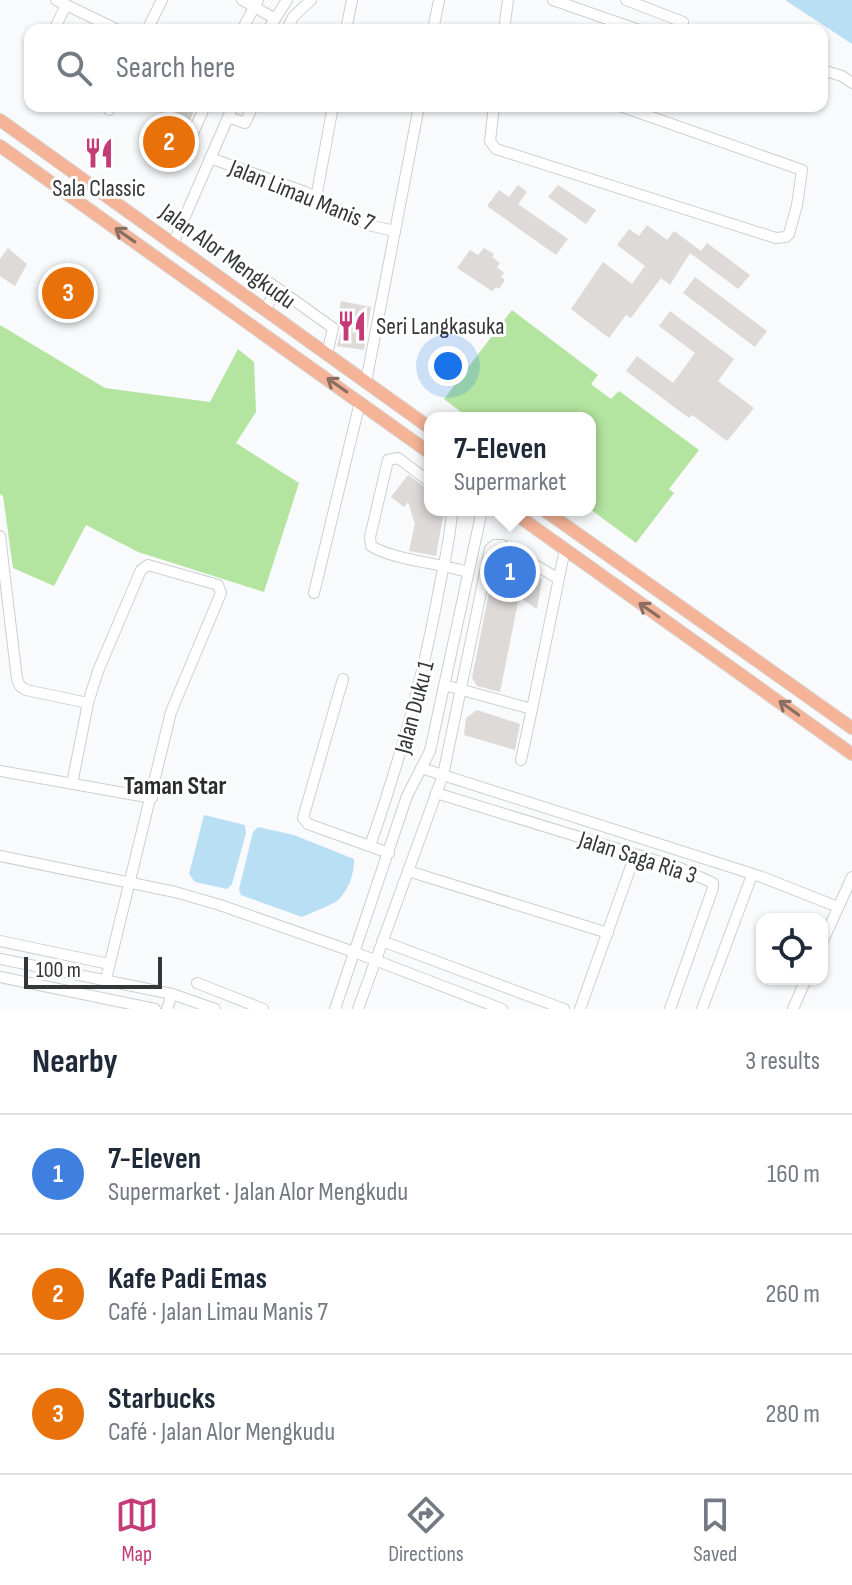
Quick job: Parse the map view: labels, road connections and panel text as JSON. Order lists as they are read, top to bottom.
{
  "streets": {
    "main road": ["Jalan Alor Mengkudu"],
    "street": ["Jalan Limau Manis 7", "Jalan Duku 1", "Jalan Saga Ria 3"]
  },
  "districts": ["Taman Star"],
  "places": {
    "restaurant": ["Sala Classic", "Seri Langkasuka"]
  },
  "scale_bar": "100 m",
  "page": {
    "search": "Search here",
    "pins": ["2", "3", "1"],
    "popup": ["7-Eleven", "Supermarket"],
    "scale": "100 m",
    "heading": ["Nearby", "3 results"],
    "list": [
      {
        "mark": "1",
        "name": "7-Eleven",
        "note": "Supermarket · Jalan Alor Mengkudu",
        "value": "160 m"
      },
      {
        "mark": "2",
        "name": "Kafe Padi Emas",
        "note": "Café · Jalan Limau Manis 7",
        "value": "260 m"
      },
      {
        "mark": "3",
        "name": "Starbucks",
        "note": "Café · Jalan Alor Mengkudu",
        "value": "280 m"
      }
    ],
    "nav": ["Map", "Directions", "Saved"]
  }
}
